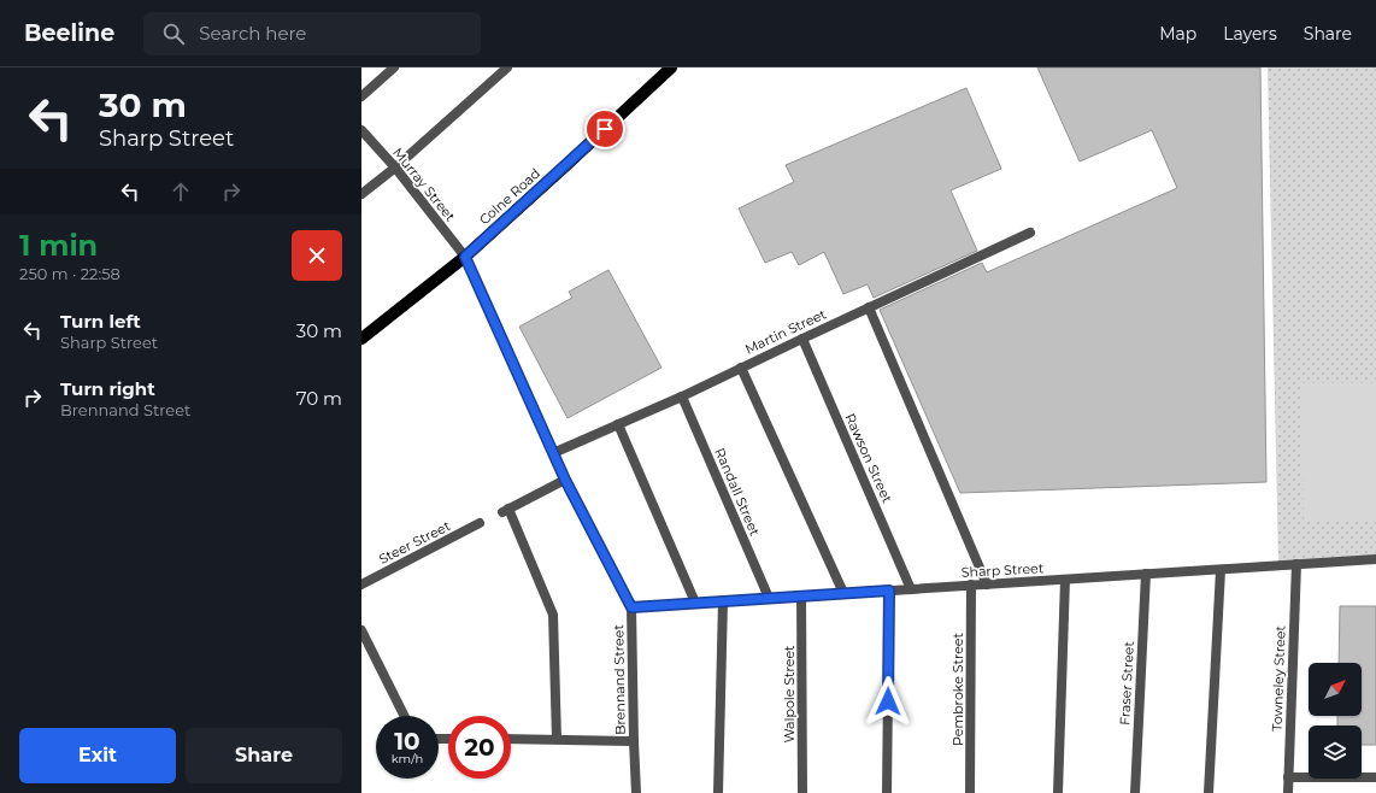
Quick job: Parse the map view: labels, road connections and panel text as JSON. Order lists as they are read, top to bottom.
{
  "streets": {
    "main road": ["Colne Road"],
    "street": [
      "Murray Street",
      "Martin Street",
      "Rawson Street",
      "Randall Street",
      "Steer Street",
      "Sharp Street",
      "Towneley Street",
      "Brennand Street",
      "Fraser Street",
      "Pembroke Street",
      "Walpole Street"
    ]
  },
  "crossings": [
    ["Murray Street", "Colne Road"],
    ["Murray Street", "Brennand Street"],
    ["Colne Road", "Brennand Street"],
    ["Martin Street", "Rawson Street"],
    ["Martin Street", "Randall Street"],
    ["Martin Street", "Brennand Street"],
    ["Rawson Street", "Sharp Street"],
    ["Randall Street", "Sharp Street"],
    ["Sharp Street", "Towneley Street"],
    ["Sharp Street", "Brennand Street"],
    ["Sharp Street", "Fraser Street"],
    ["Sharp Street", "Pembroke Street"],
    ["Sharp Street", "Walpole Street"]
  ],
  "north": "top right",
  "page": {
    "header": "Beeline",
    "search": "Search here",
    "nav": ["Map", "Layers", "Share"],
    "turn": ["30 m", "Sharp Street"],
    "heading": ["1 min", "250 m · 22:58"],
    "list": [
      {
        "name": "Turn left",
        "note": "Sharp Street",
        "value": "30 m"
      },
      {
        "name": "Turn right",
        "note": "Brennand Street",
        "value": "70 m"
      }
    ],
    "speed": "10 km/h",
    "limit": "20",
    "buttons": ["Exit", "Share"]
  }
}
